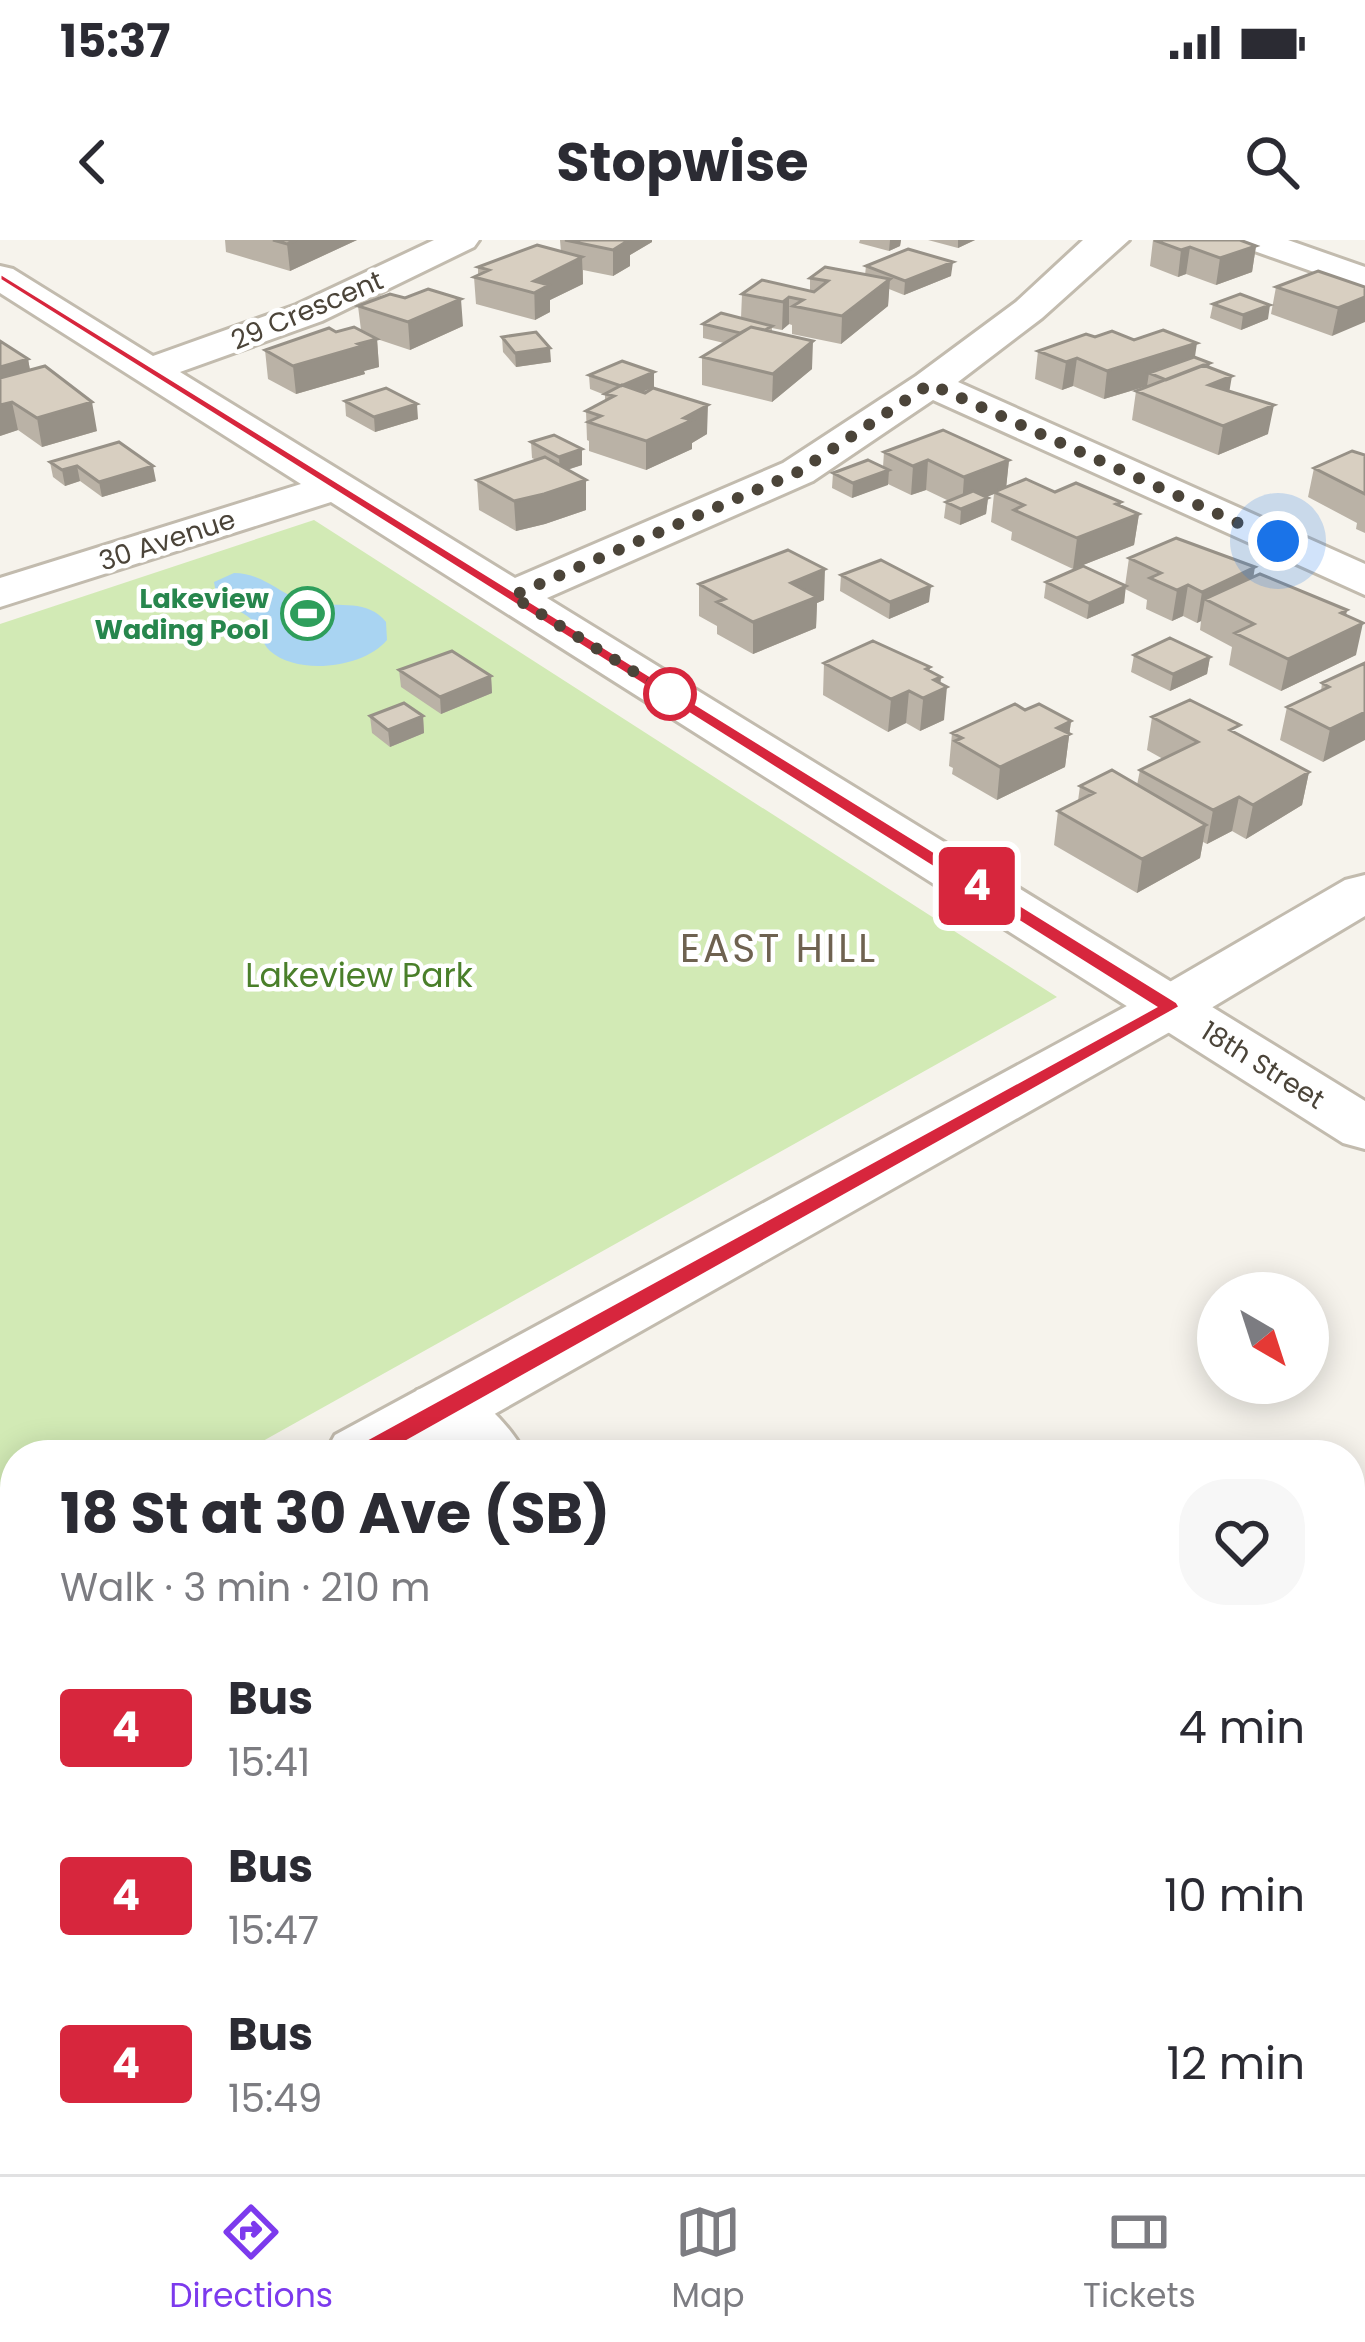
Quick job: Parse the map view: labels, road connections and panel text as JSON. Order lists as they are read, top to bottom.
{
  "streets": {
    "street": ["29 Crescent", "30 Avenue", "18th Street"]
  },
  "crossings": [
    ["29 Crescent", "18th Street"],
    ["30 Avenue", "18th Street"]
  ],
  "districts": ["EAST HILL"],
  "parks": ["Lakeview Park"],
  "places": {
    "sports": ["Lakeview Wading Pool"]
  },
  "lines": ["bus line 4"],
  "north": "bottom right",
  "page": {
    "status": "15:37",
    "header": "Stopwise",
    "on_map": "4",
    "heading": ["18 St at 30 Ave (SB)", "Walk · 3 min · 210 m"],
    "list": [
      {
        "mark": "4",
        "name": "Bus",
        "note": "15:41",
        "value": "4 min"
      },
      {
        "mark": "4",
        "name": "Bus",
        "note": "15:47",
        "value": "10 min"
      },
      {
        "mark": "4",
        "name": "Bus",
        "note": "15:49",
        "value": "12 min"
      }
    ],
    "tabs": ["Directions", "Map", "Tickets"]
  }
}
